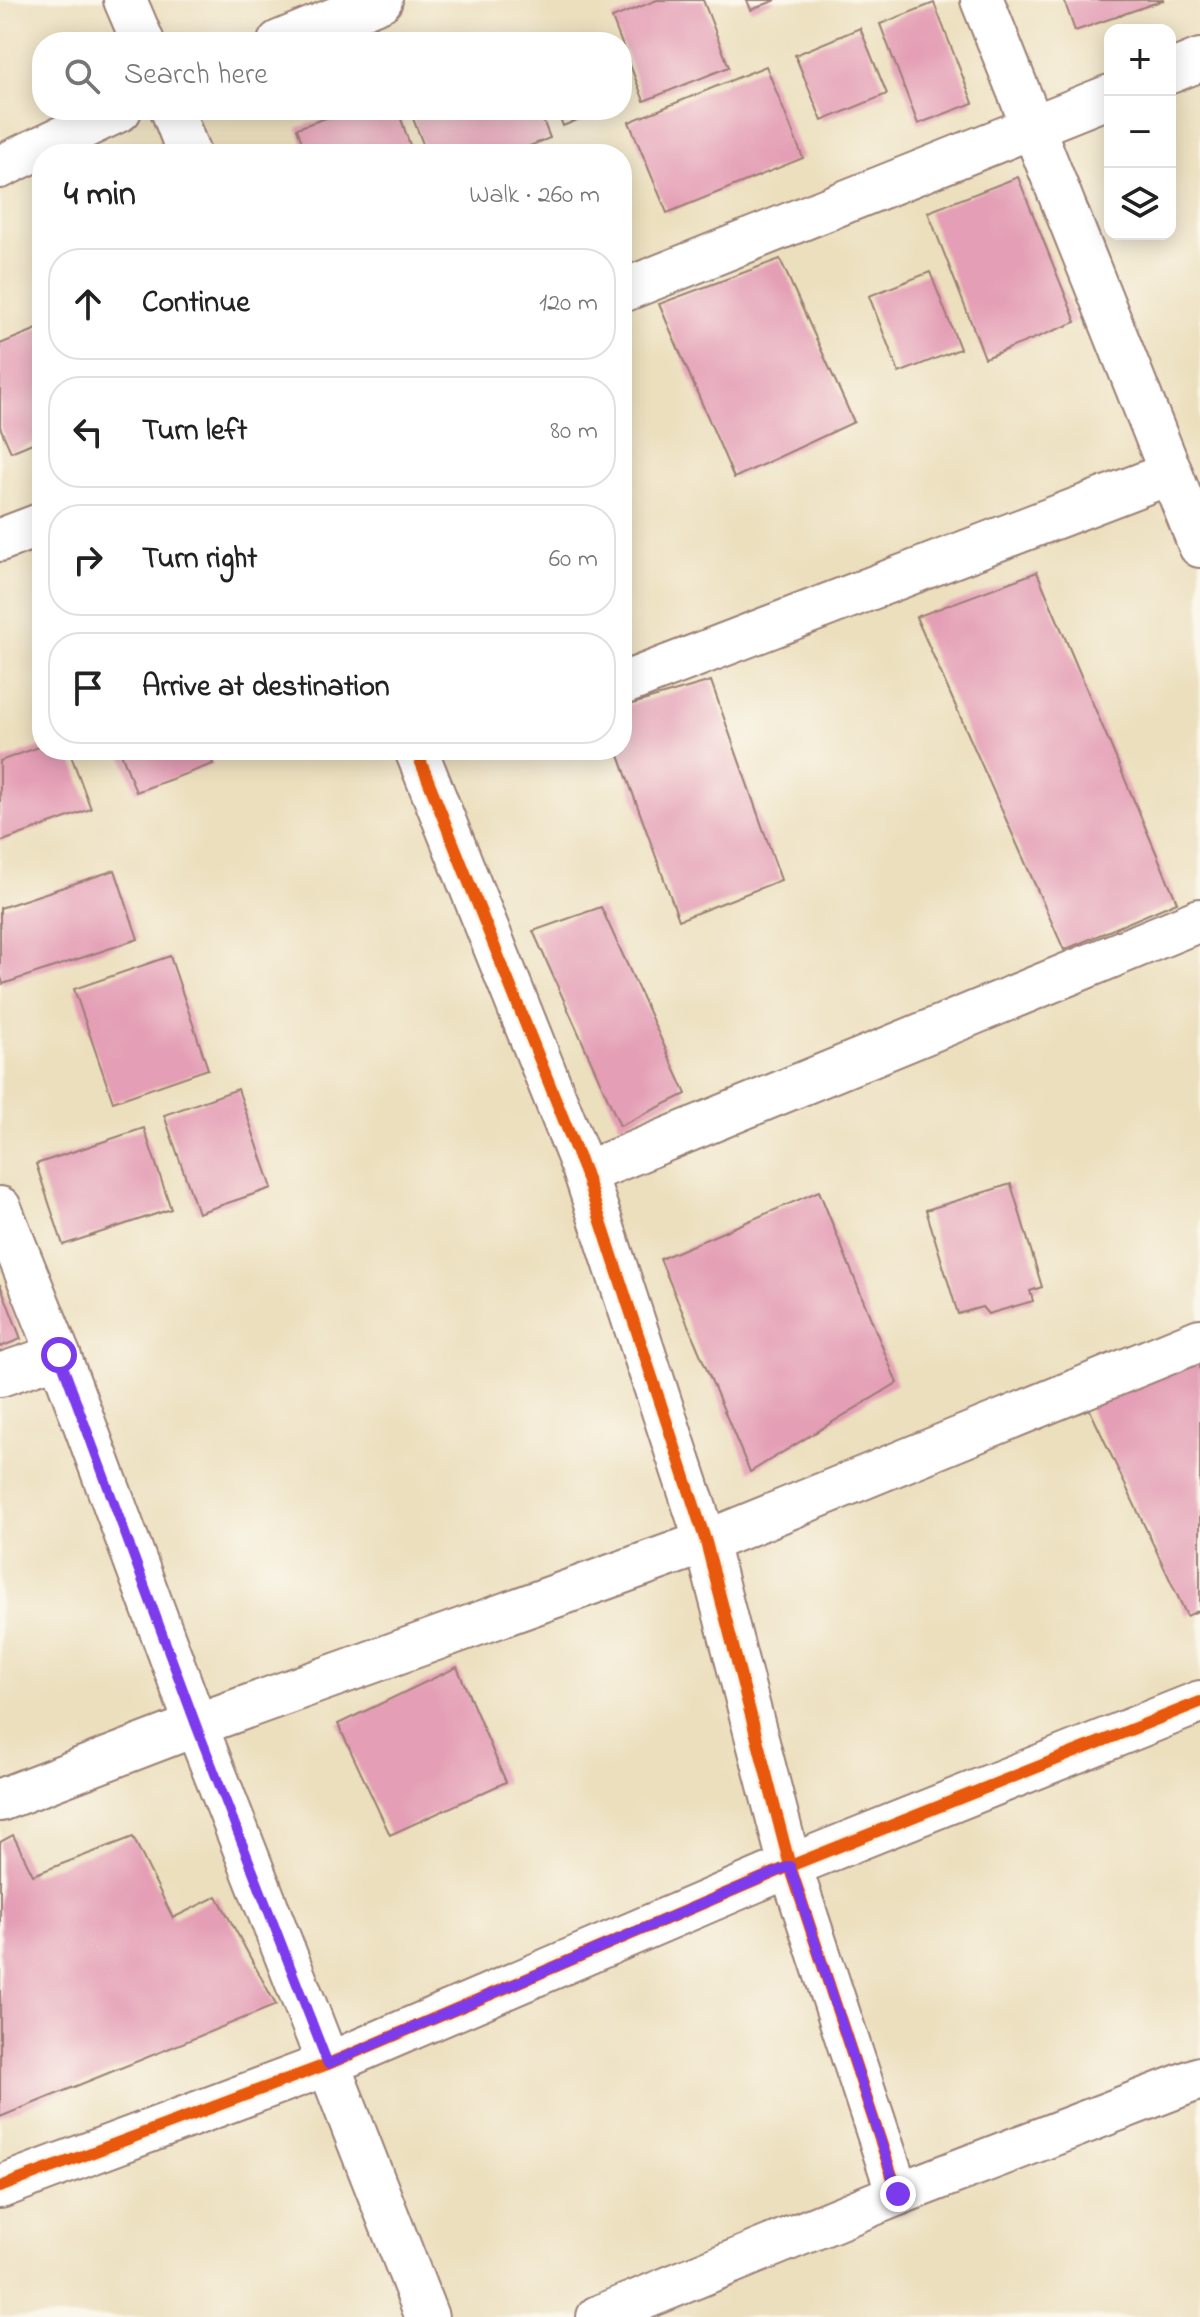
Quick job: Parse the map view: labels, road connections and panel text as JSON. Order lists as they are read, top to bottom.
{
  "page": {
    "map_buttons": ["+", "−"],
    "search": "Search here",
    "heading": ["4 min", "Walk · 260 m"],
    "list": [
      ["Continue", "120 m"],
      ["Turn left", "80 m"],
      ["Turn right", "60 m"],
      "Arrive at destination"
    ]
  }
}
